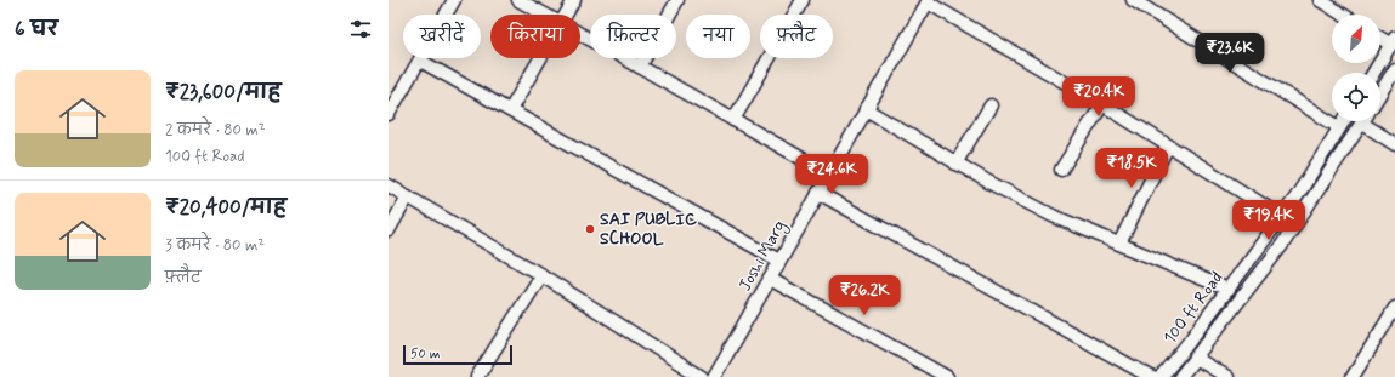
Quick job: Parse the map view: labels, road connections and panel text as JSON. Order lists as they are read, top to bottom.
{
  "streets": {
    "street": ["Joshi Marg", "100 ft Road"]
  },
  "places": ["SAI PUBLIC SCHOOL"],
  "scale_bar": "50 m",
  "north": "top right",
  "page": {
    "heading": "6 घर",
    "chip": [
      "खरीदें",
      "किराया",
      "फ़िल्टर",
      "नया",
      "फ़्लैट"
    ],
    "price": [
      "₹23.6K",
      "₹20.4K",
      "₹18.5K",
      "₹24.6K",
      "₹19.4K",
      "₹26.2K"
    ],
    "list": [
      {
        "name": "₹23,600/माह",
        "note": "2 कमरे · 80 m² · 100 ft Road"
      },
      {
        "name": "₹20,400/माह",
        "note": "3 कमरे · 80 m² · फ़्लैट"
      }
    ],
    "scale": "50 m"
  }
}
